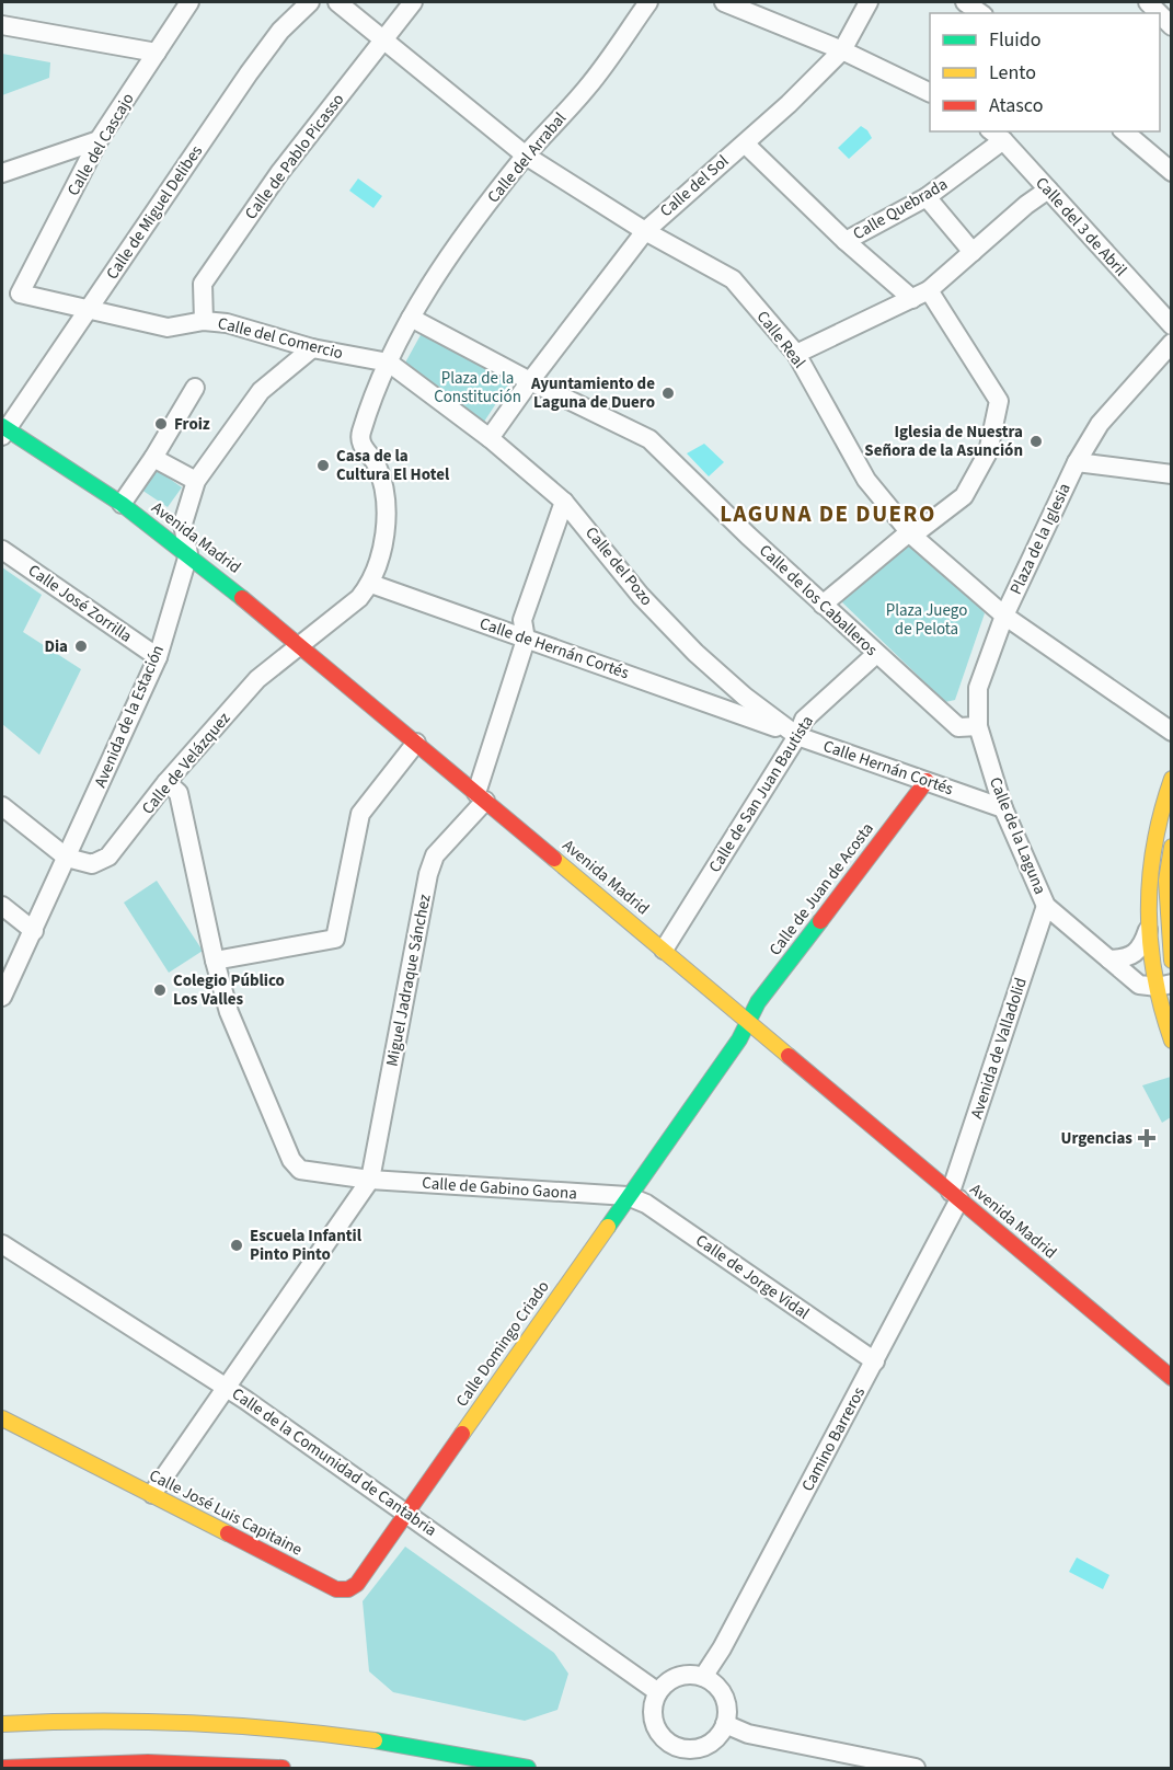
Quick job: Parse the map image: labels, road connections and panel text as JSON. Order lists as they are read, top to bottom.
{
  "streets": {
    "main road": [
      "Avenida Madrid",
      "Calle de Juan de Acosta",
      "Calle Domingo Criado",
      "Calle José Luis Capitaine"
    ],
    "street": [
      "Calle del Cascajo",
      "Calle de Pablo Picasso",
      "Calle del Arrabal",
      "Calle del Sol",
      "Calle Quebrada",
      "Calle de Miguel Delibes",
      "Calle del 3 de Abril",
      "Calle del Comercio",
      "Calle Real",
      "Plaza de la Iglesia",
      "Calle del Pozo",
      "Calle de los Caballeros",
      "Calle José Zorrilla",
      "Calle de Hernán Cortés",
      "Avenida de la Estación",
      "Calle de Velázquez",
      "Calle Hernán Cortés",
      "Calle de San Juan Bautista",
      "Calle de la Laguna",
      "Miguel Jadraque Sánchez",
      "Avenida de Valladolid",
      "Calle de Gabino Gaona",
      "Calle de Jorge Vidal",
      "Camino Barreros",
      "Calle de la Comunidad de Cantabria"
    ]
  },
  "crossings": [
    ["Calle del Cascajo", "Calle del Comercio"],
    ["Calle de Pablo Picasso", "Calle del Comercio"],
    ["Calle de Pablo Picasso", "Calle Real"],
    ["Calle del Arrabal", "Calle Real"],
    ["Calle del Sol", "Calle Quebrada"],
    ["Calle del Sol", "Calle Real"],
    ["Calle del Sol", "Calle de los Caballeros"],
    ["Calle Quebrada", "Calle del 3 de Abril"],
    ["Calle de Miguel Delibes", "Calle del Comercio"],
    ["Calle de Miguel Delibes", "Avenida Madrid"],
    ["Calle del Comercio", "Avenida de la Estación"],
    ["Calle Real", "Plaza de la Iglesia"],
    ["Calle Real", "Calle de la Laguna"],
    ["Avenida Madrid", "Avenida de la Estación"],
    ["Avenida Madrid", "Calle de Velázquez"],
    ["Avenida Madrid", "Calle de San Juan Bautista"],
    ["Avenida Madrid", "Calle de Juan de Acosta"],
    ["Avenida Madrid", "Miguel Jadraque Sánchez"],
    ["Avenida Madrid", "Avenida de Valladolid"],
    ["Avenida Madrid", "Camino Barreros"],
    ["Plaza de la Iglesia", "Calle de la Laguna"],
    ["Calle del Pozo", "Calle de Hernán Cortés"],
    ["Calle del Pozo", "Calle Hernán Cortés"],
    ["Calle de los Caballeros", "Calle de San Juan Bautista"],
    ["Calle de los Caballeros", "Calle de la Laguna"],
    ["Calle José Zorrilla", "Avenida de la Estación"],
    ["Calle de Hernán Cortés", "Calle de Velázquez"],
    ["Calle de Hernán Cortés", "Calle Hernán Cortés"],
    ["Avenida de la Estación", "Calle de Velázquez"],
    ["Calle de Velázquez", "Calle de Gabino Gaona"],
    ["Calle Hernán Cortés", "Calle de San Juan Bautista"],
    ["Calle Hernán Cortés", "Calle de la Laguna"],
    ["Calle Hernán Cortés", "Calle de Juan de Acosta"],
    ["Calle de la Laguna", "Avenida de Valladolid"],
    ["Calle de Juan de Acosta", "Calle de Gabino Gaona"],
    ["Calle de Juan de Acosta", "Calle de Jorge Vidal"],
    ["Calle de Juan de Acosta", "Calle Domingo Criado"],
    ["Miguel Jadraque Sánchez", "Calle de Gabino Gaona"],
    ["Avenida de Valladolid", "Camino Barreros"],
    ["Calle de Gabino Gaona", "Calle de Jorge Vidal"],
    ["Calle de Gabino Gaona", "Calle Domingo Criado"],
    ["Calle de Jorge Vidal", "Calle Domingo Criado"],
    ["Calle de Jorge Vidal", "Camino Barreros"],
    ["Calle Domingo Criado", "Calle de la Comunidad de Cantabria"],
    ["Calle Domingo Criado", "Calle José Luis Capitaine"],
    ["Camino Barreros", "Calle de la Comunidad de Cantabria"],
    ["Calle de la Comunidad de Cantabria", "Calle José Luis Capitaine"]
  ],
  "districts": ["LAGUNA DE DUERO"],
  "parks": ["Plaza de la Constitución", "Plaza Juego de Pelota"],
  "places": {
    "other": [
      "Ayuntamiento de Laguna de Duero",
      "Froiz",
      "Iglesia de Nuestra Señora de la Asunción",
      "Casa de la Cultura El Hotel",
      "Dia",
      "Colegio Público Los Valles",
      "Escuela Infantil Pinto Pinto"
    ],
    "health": ["Urgencias"]
  },
  "legend": ["Fluido", "Lento", "Atasco"]
}
